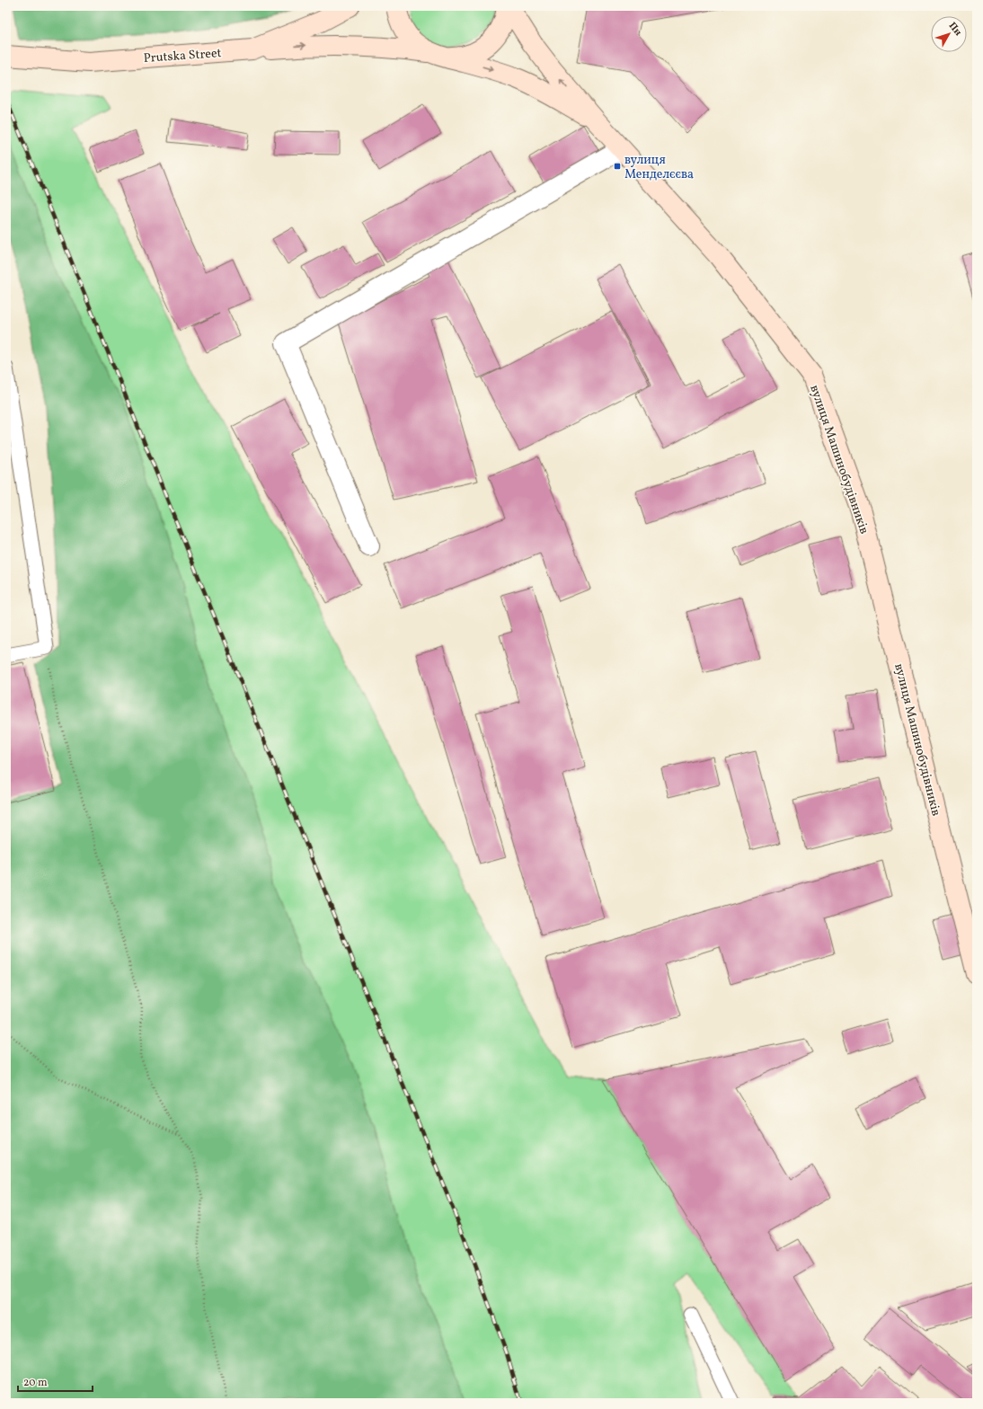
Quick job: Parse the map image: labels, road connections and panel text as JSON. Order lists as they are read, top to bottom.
{
  "streets": {
    "street": ["Prutska Street", "вулиця Машинобудівників"]
  },
  "places": {
    "transit": ["вулиця Менделєєва"]
  },
  "scale_bar": "20 m",
  "north": "top right"
}
